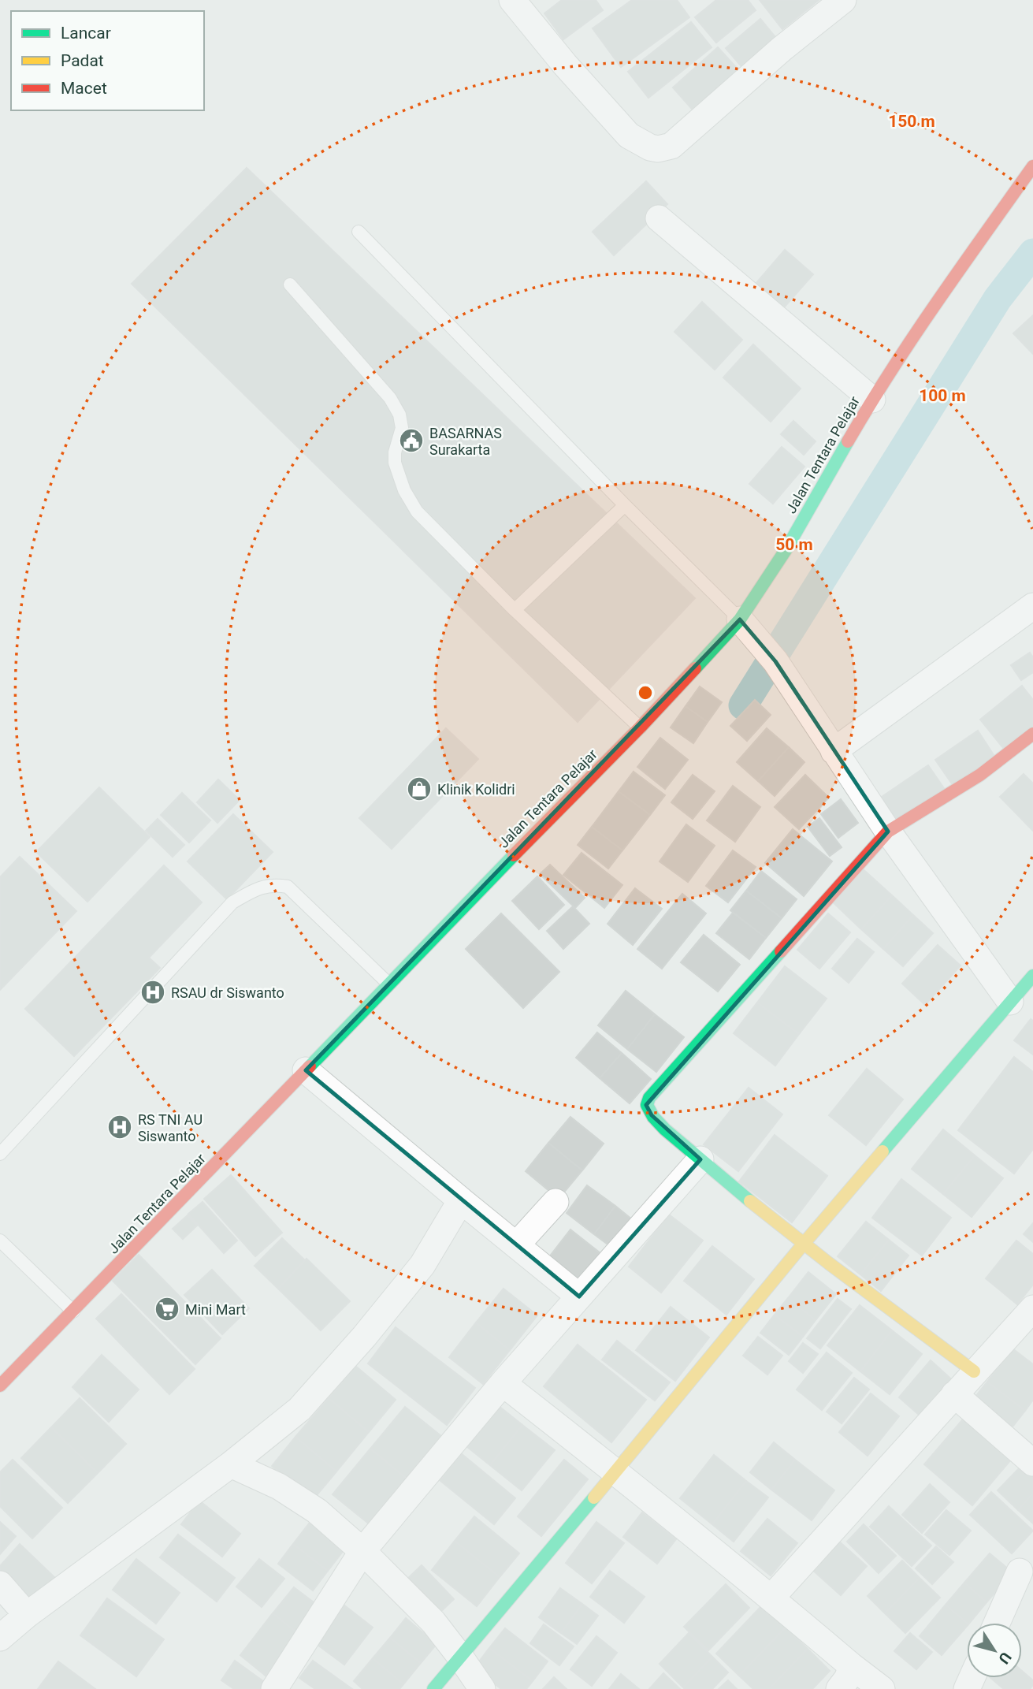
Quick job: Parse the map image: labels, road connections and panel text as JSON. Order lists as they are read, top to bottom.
{
  "streets": {
    "street": ["Jalan Tentara Pelajar"]
  },
  "places": {
    "public building": ["BASARNAS Surakarta"],
    "shop": ["Klinik Kolidri"],
    "hospital": ["RSAU dr Siswanto", "RS TNI AU Siswanto"],
    "supermarket": ["Mini Mart"]
  },
  "legend": ["Lancar", "Padat", "Macet"],
  "north": "bottom right",
  "rings": ["150 m", "100 m", "50 m"]
}
